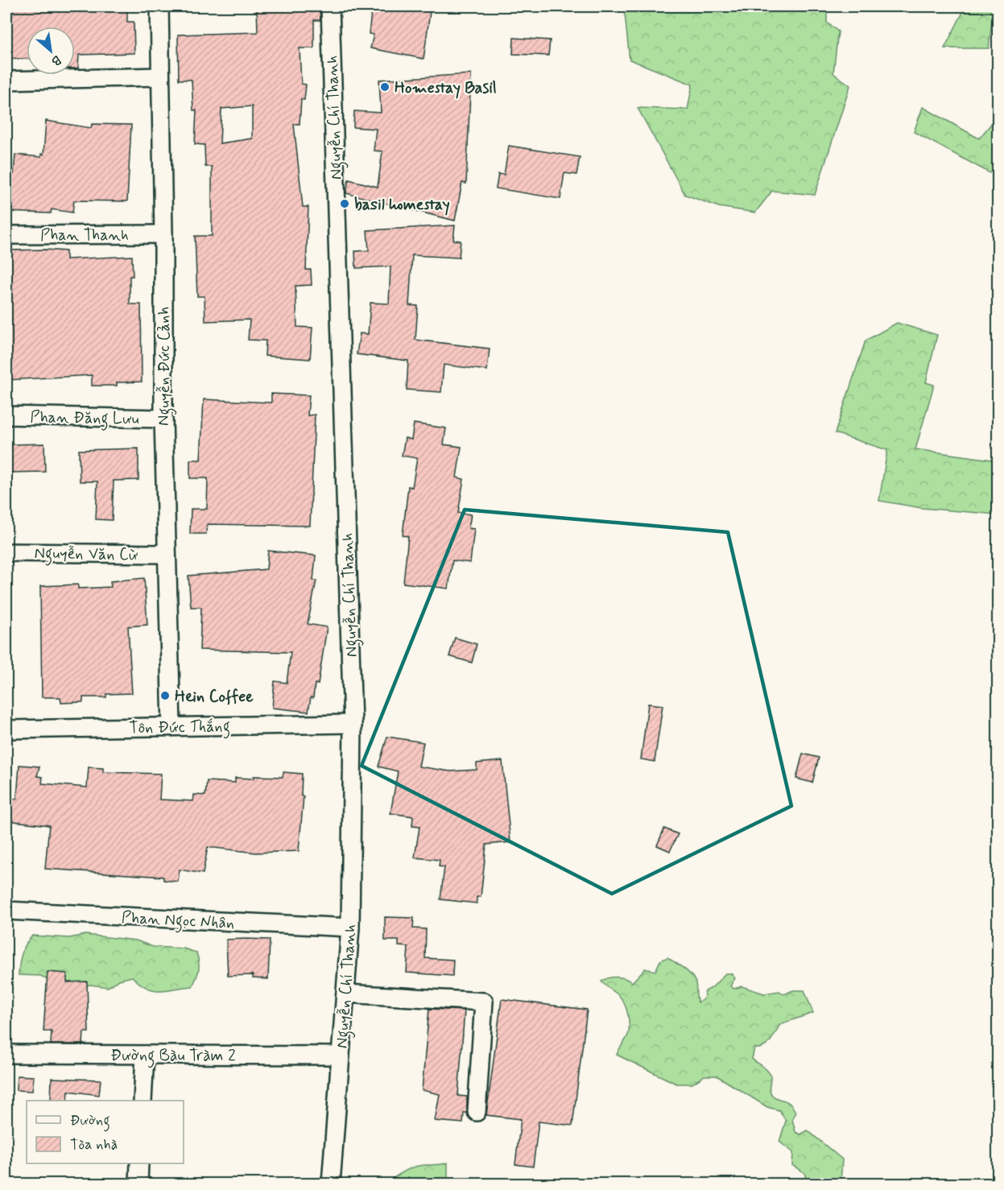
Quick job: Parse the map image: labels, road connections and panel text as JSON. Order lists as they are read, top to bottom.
{
  "streets": {
    "street": [
      "Nguyễn Chí Thanh",
      "Phan Thanh",
      "Nguyễn Đức Cảnh",
      "Phan Đăng Lưu",
      "Nguyễn Văn Cừ",
      "Tôn Đức Thắng",
      "Phan Ngọc Nhân",
      "Đường Bàu Tràm 2"
    ]
  },
  "crossings": [
    ["Nguyễn Chí Thanh", "Tôn Đức Thắng"],
    ["Nguyễn Chí Thanh", "Phan Ngọc Nhân"],
    ["Nguyễn Chí Thanh", "Đường Bàu Tràm 2"],
    ["Phan Thanh", "Nguyễn Đức Cảnh"],
    ["Nguyễn Đức Cảnh", "Phan Đăng Lưu"],
    ["Nguyễn Đức Cảnh", "Nguyễn Văn Cừ"],
    ["Nguyễn Đức Cảnh", "Tôn Đức Thắng"]
  ],
  "places": ["Homestay Basil", "basil homestay", "Hein Coffee"],
  "legend": ["Đường", "Tòa nhà"],
  "north": "bottom right"
}
